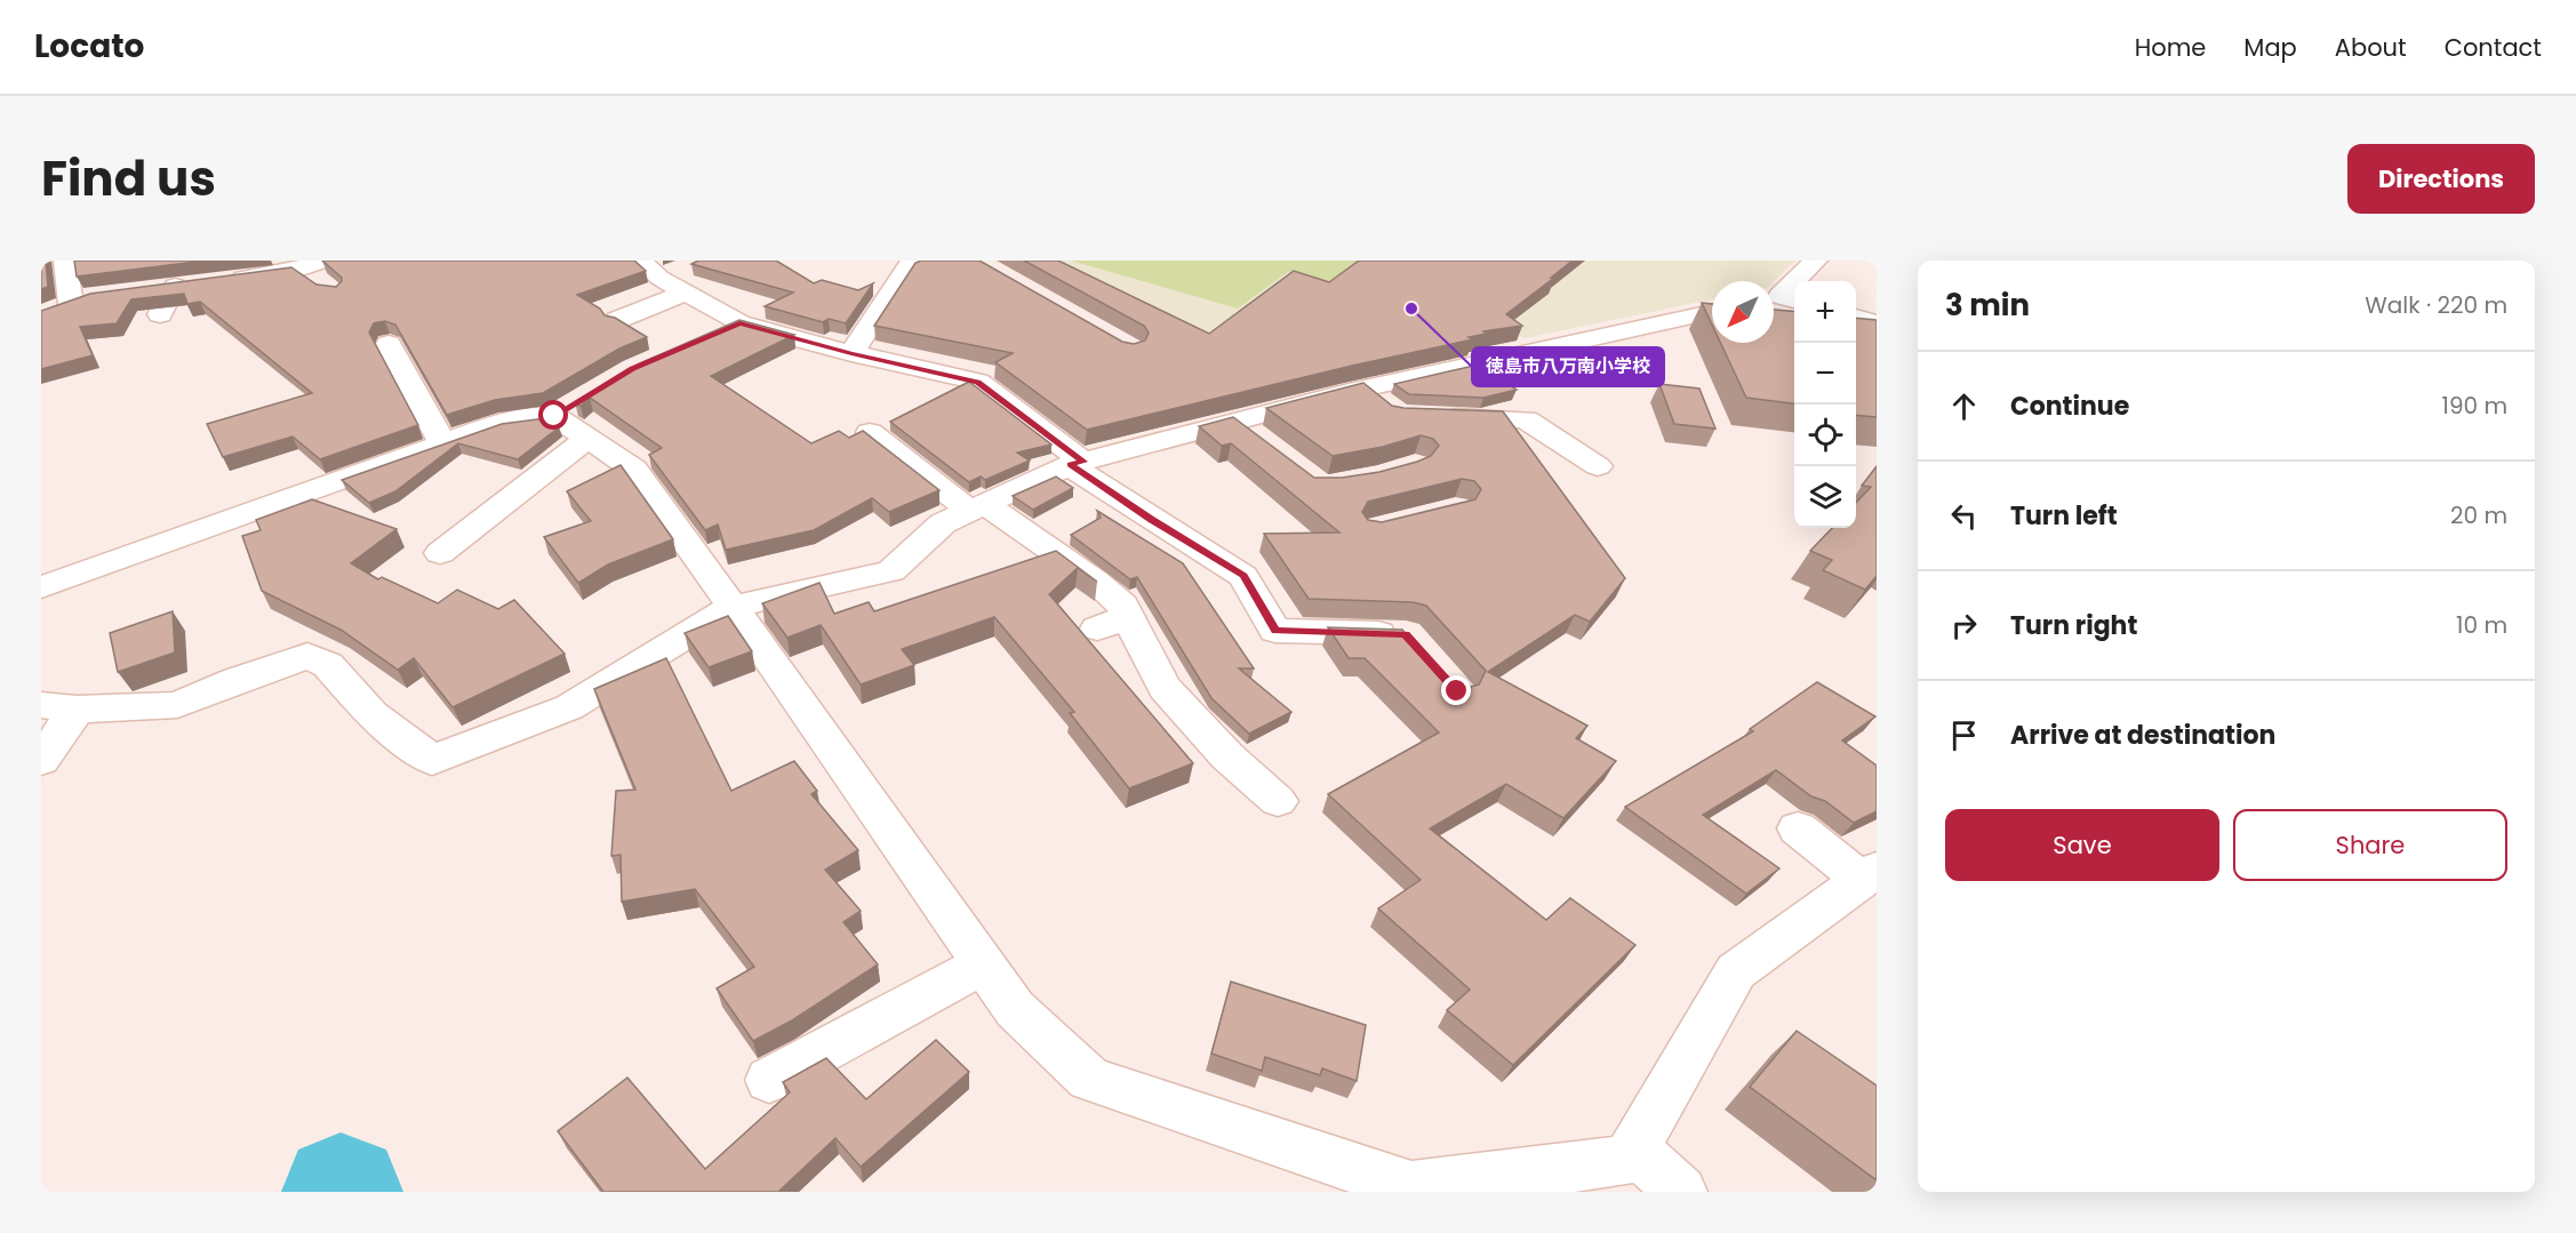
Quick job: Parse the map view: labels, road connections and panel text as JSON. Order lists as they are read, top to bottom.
{
  "places": ["徳島市八万南小学校"],
  "north": "bottom left",
  "page": {
    "header": "Locato",
    "nav": [
      "Home",
      "Map",
      "About",
      "Contact"
    ],
    "title": "Find us",
    "buttons": [
      "Directions",
      ["Save", "Share"]
    ],
    "heading": ["3 min", "Walk · 220 m"],
    "map_buttons": ["+", "−"],
    "list": [
      ["Continue", "190 m"],
      ["Turn left", "20 m"],
      ["Turn right", "10 m"],
      "Arrive at destination"
    ]
  }
}
